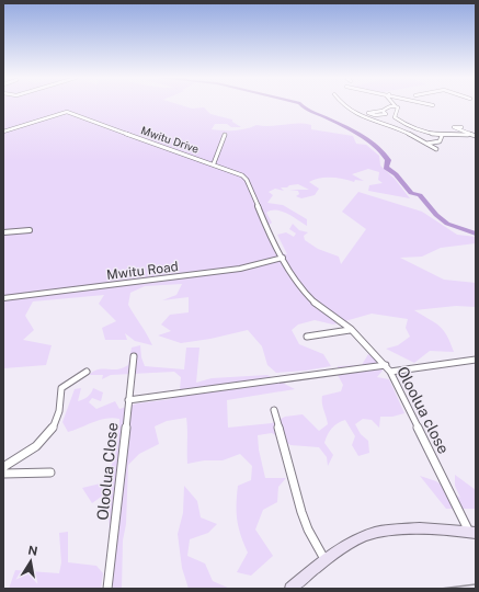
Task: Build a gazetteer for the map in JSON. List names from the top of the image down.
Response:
{
  "streets": {
    "street": [
      "Mwitu Drive",
      "Mwitu Road",
      "Oloolua close",
      "Oloolua Close"
    ]
  },
  "crossings": [
    ["Mwitu Drive", "Mwitu Road"],
    ["Mwitu Drive", "Oloolua close"],
    ["Mwitu Road", "Oloolua close"]
  ],
  "north": "top"
}
